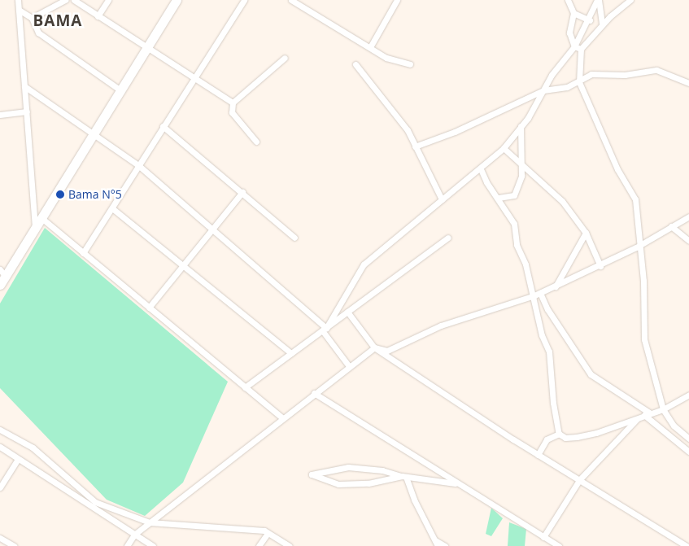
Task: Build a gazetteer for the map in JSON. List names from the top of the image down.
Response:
{
  "districts": ["BAMA"],
  "places": ["Bama N°5"]
}
